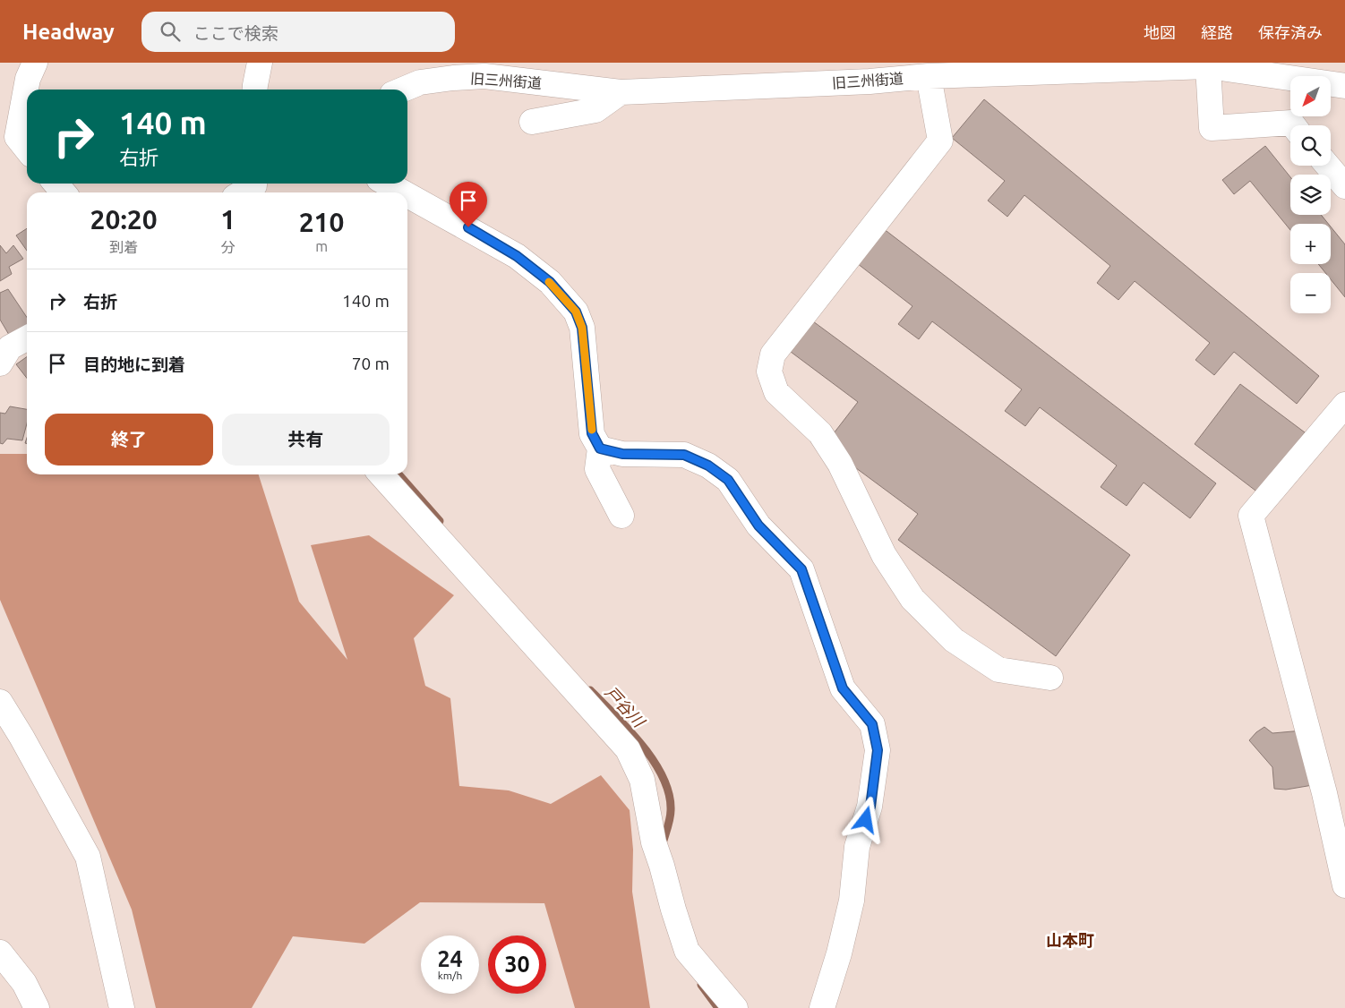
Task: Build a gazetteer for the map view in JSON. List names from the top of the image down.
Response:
{
  "streets": {
    "street": ["旧三州街道"]
  },
  "districts": ["山本町"],
  "water": ["戸谷川"],
  "north": "bottom left",
  "page": {
    "header": "Headway",
    "search": "ここで検索",
    "nav": ["地図", "経路", "保存済み"],
    "map_buttons": ["+", "−"],
    "turn": ["140 m", "右折"],
    "eta": [
      "20:20",
      "到着",
      "1",
      "分",
      "210",
      "m"
    ],
    "list": [
      {
        "name": "右折",
        "value": "140 m"
      },
      {
        "name": "目的地に到着",
        "value": "70 m"
      }
    ],
    "buttons": ["終了", "共有"],
    "speed": "24 km/h",
    "limit": "30"
  }
}
